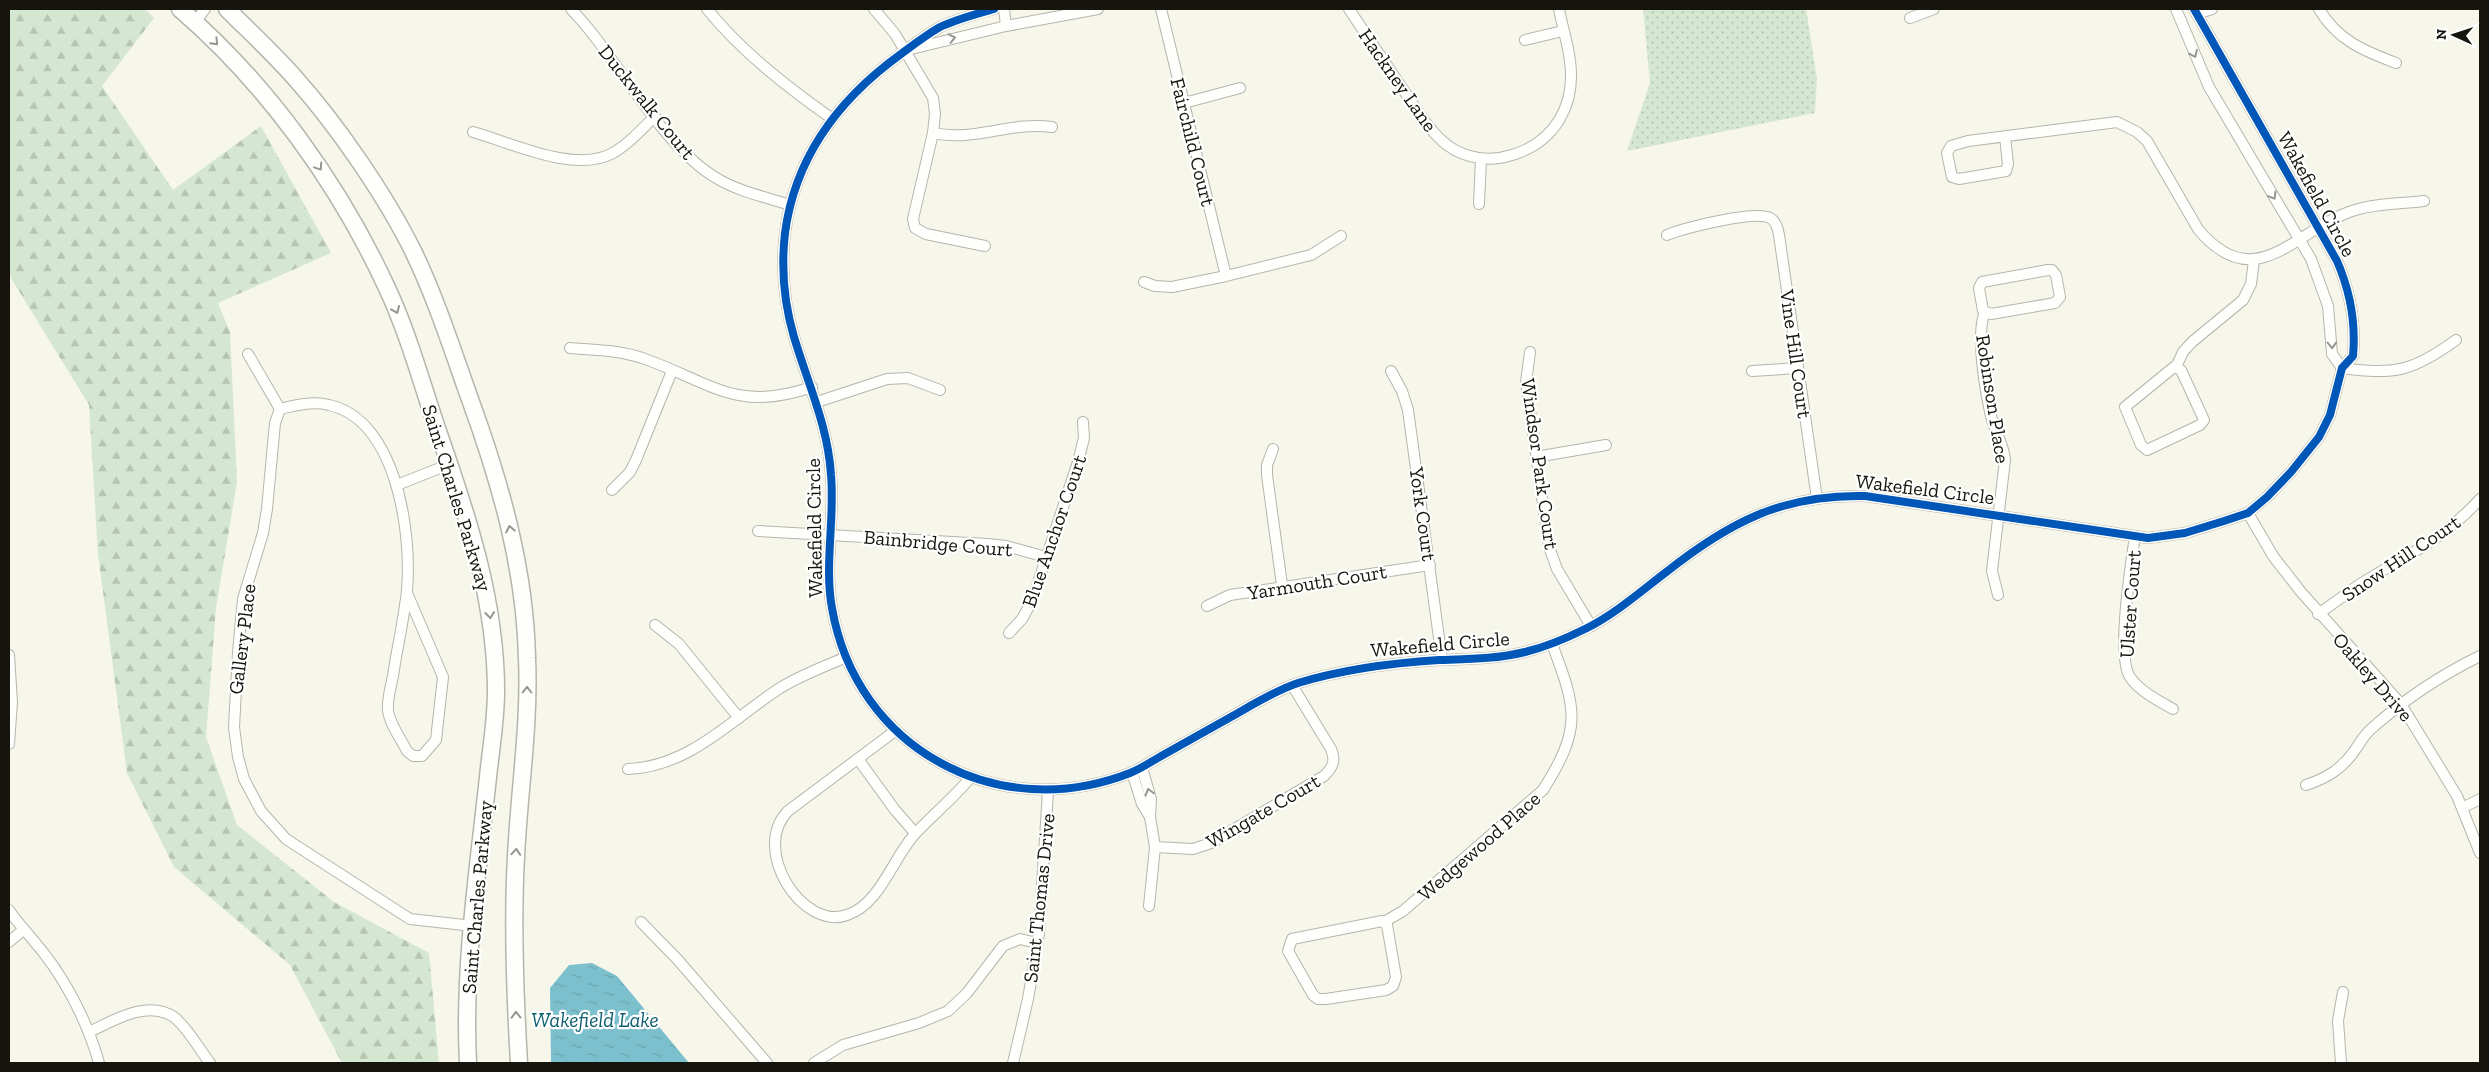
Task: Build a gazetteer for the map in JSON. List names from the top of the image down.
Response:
{
  "streets": {
    "main road": ["Saint Charles Parkway"],
    "street": [
      "Hackney Lane",
      "Duckwalk Court",
      "Fairchild Court",
      "Wakefield Circle",
      "Vine Hill Court",
      "Robinson Place",
      "Windsor Park Court",
      "York Court",
      "Blue Anchor Court",
      "Bainbridge Court",
      "Snow Hill Court",
      "Yarmouth Court",
      "Ulster Court",
      "Gallery Place",
      "Oakley Drive",
      "Wingate Court",
      "Wedgewood Place",
      "Saint Thomas Drive"
    ]
  },
  "crossings": [
    ["Duckwalk Court", "Wakefield Circle"],
    ["Wakefield Circle", "Vine Hill Court"],
    ["Wakefield Circle", "Robinson Place"],
    ["Wakefield Circle", "Windsor Park Court"],
    ["Wakefield Circle", "York Court"],
    ["Wakefield Circle", "Bainbridge Court"],
    ["Wakefield Circle", "Ulster Court"],
    ["Wakefield Circle", "Oakley Drive"],
    ["Wakefield Circle", "Wingate Court"],
    ["Wakefield Circle", "Wedgewood Place"],
    ["Wakefield Circle", "Saint Thomas Drive"],
    ["Saint Charles Parkway", "Gallery Place"],
    ["York Court", "Yarmouth Court"],
    ["Blue Anchor Court", "Bainbridge Court"],
    ["Snow Hill Court", "Oakley Drive"]
  ],
  "water": ["Wakefield Lake"],
  "north": "left"
}
